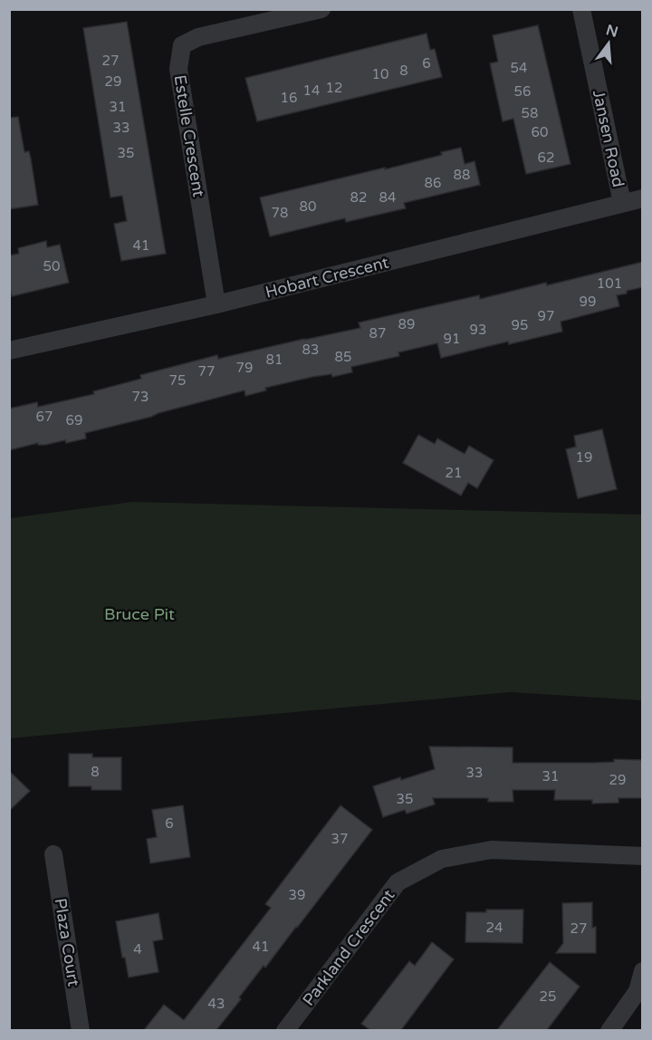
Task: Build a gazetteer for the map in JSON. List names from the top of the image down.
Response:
{
  "streets": {
    "street": [
      "Estelle Crescent",
      "Jansen Road",
      "Hobart Crescent",
      "Plaza Court",
      "Parkland Crescent"
    ]
  },
  "crossings": [
    ["Estelle Crescent", "Hobart Crescent"],
    ["Jansen Road", "Hobart Crescent"]
  ],
  "parks": ["Bruce Pit"],
  "house_numbers": [
    "27",
    "6",
    "54",
    "8",
    "10",
    "29",
    "12",
    "14",
    "56",
    "16",
    "31",
    "58",
    "33",
    "60",
    "35",
    "62",
    "88",
    "86",
    "82",
    "84",
    "80",
    "78",
    "41",
    "50",
    "101",
    "99",
    "97",
    "89",
    "95",
    "93",
    "87",
    "91",
    "83",
    "85",
    "81",
    "79",
    "77",
    "75",
    "73",
    "67",
    "69",
    "19",
    "21",
    "8",
    "33",
    "31",
    "29",
    "35",
    "6",
    "37",
    "39",
    "24",
    "27",
    "41",
    "4",
    "25",
    "43"
  ],
  "north": "top"
}
